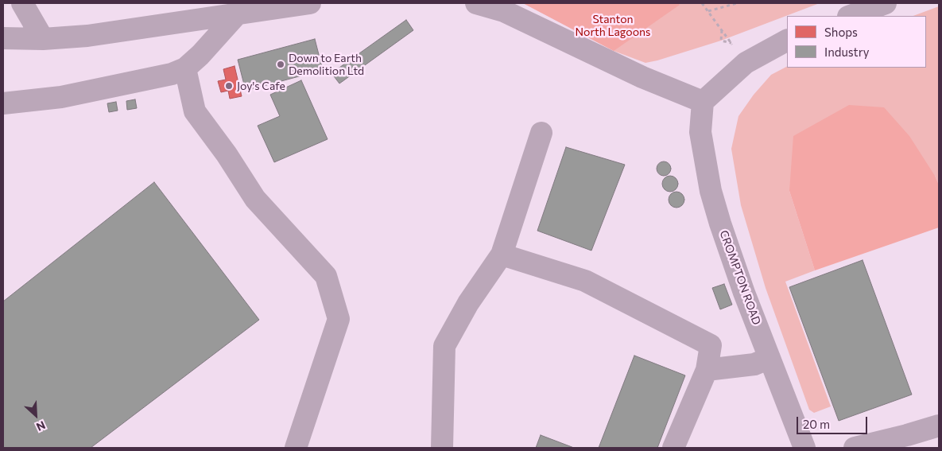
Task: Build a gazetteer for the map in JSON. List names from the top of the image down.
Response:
{
  "streets": {
    "street": ["CROMPTON ROAD"]
  },
  "parks": ["Stanton North Lagoons"],
  "places": ["Down to Earth Demolition Ltd", "Joy's Cafe"],
  "legend": ["Shops", "Industry"],
  "scale_bar": "20 m",
  "north": "bottom right"
}
